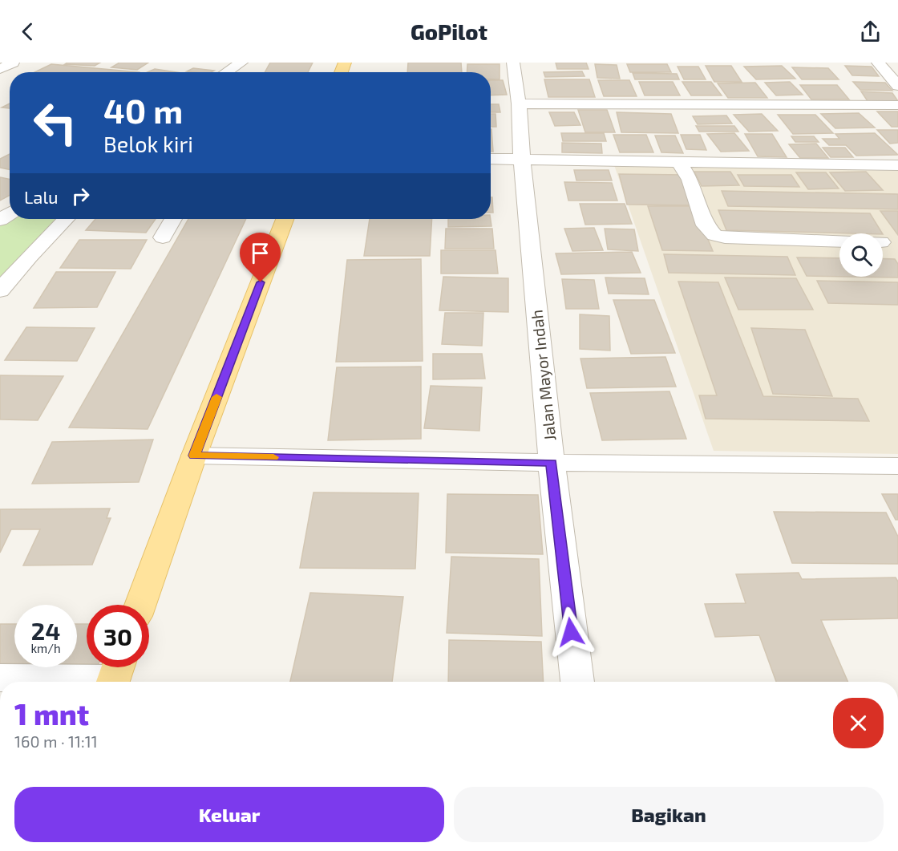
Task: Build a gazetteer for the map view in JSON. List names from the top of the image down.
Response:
{
  "streets": {
    "street": ["Jalan Mayor Indah"]
  },
  "page": {
    "header": "GoPilot",
    "turn": ["40 m", "Belok kiri"],
    "then": "Lalu",
    "speed": "24 km/h",
    "limit": "30",
    "heading": ["1 mnt", "160 m · 11:11"],
    "buttons": ["Keluar", "Bagikan"]
  }
}
